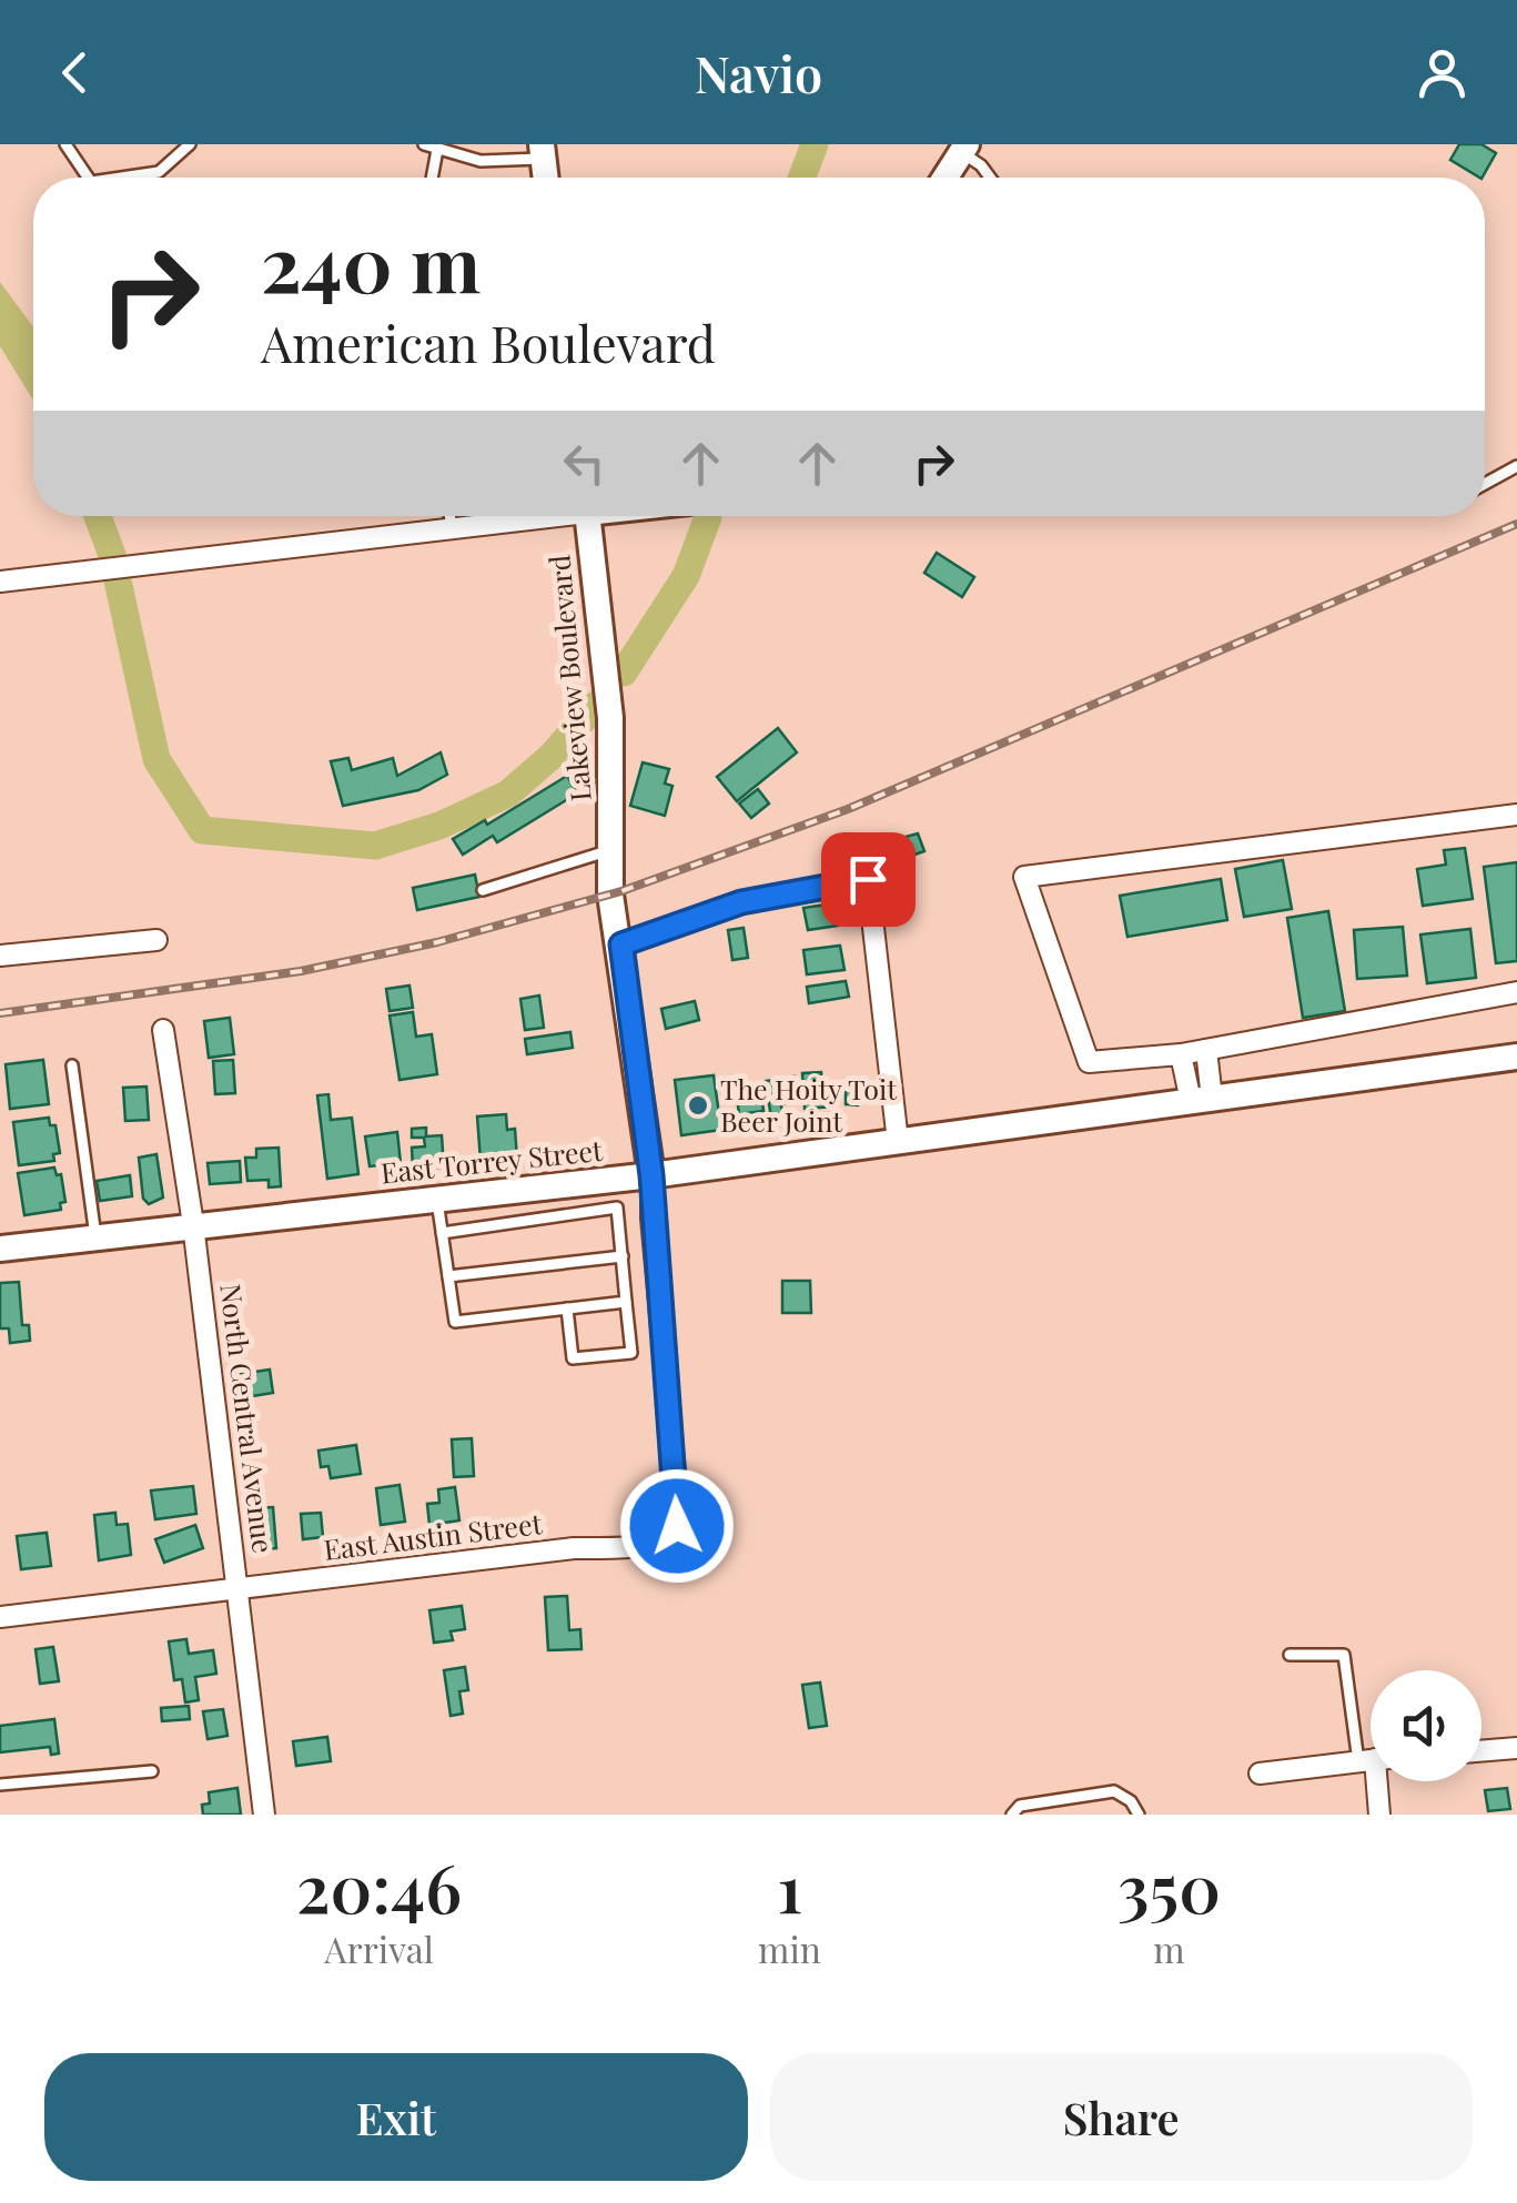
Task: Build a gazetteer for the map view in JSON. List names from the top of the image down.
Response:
{
  "streets": {
    "street": [
      "Lakeview Boulevard",
      "East Torrey Street",
      "North Central Avenue",
      "East Austin Street"
    ]
  },
  "crossings": [
    ["Lakeview Boulevard", "East Torrey Street"],
    ["Lakeview Boulevard", "East Austin Street"],
    ["East Torrey Street", "North Central Avenue"],
    ["North Central Avenue", "East Austin Street"]
  ],
  "places": ["The Hoity Toit Beer Joint"],
  "page": {
    "header": "Navio",
    "turn": ["240 m", "American Boulevard"],
    "eta": [
      "20:46",
      "Arrival",
      "1",
      "min",
      "350",
      "m"
    ],
    "buttons": ["Exit", "Share"]
  }
}
